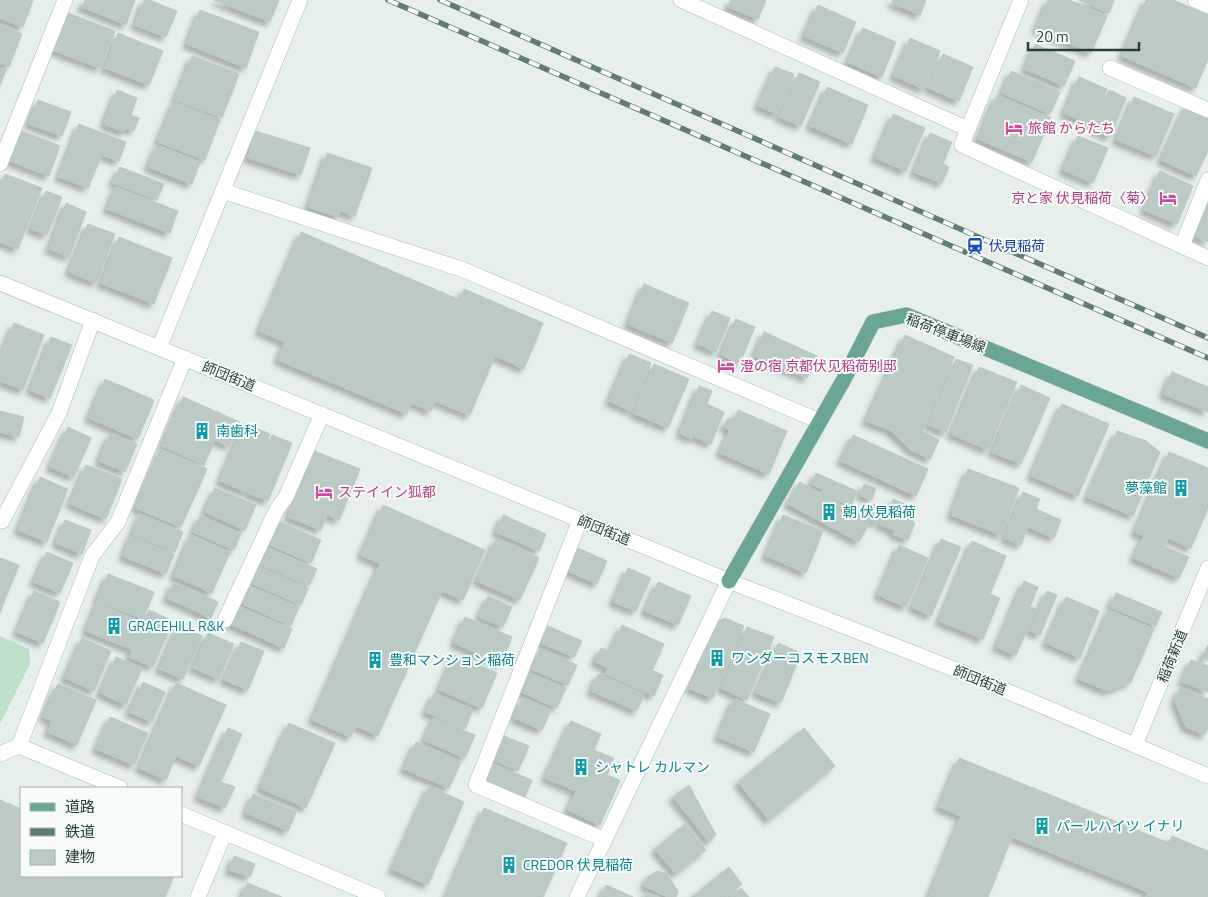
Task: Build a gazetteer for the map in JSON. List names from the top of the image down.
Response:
{
  "streets": {
    "main road": ["稲荷停車場線"],
    "street": ["師団街道", "稲荷新道"]
  },
  "crossings": [
    ["稲荷停車場線", "師団街道"],
    ["師団街道", "稲荷新道"]
  ],
  "places": {
    "hotel": [
      "旅館 からたち",
      "京と家 伏見稲荷〈菊〉",
      "澄の宿 京都伏见稻荷别邸",
      "ステイイン狐都"
    ],
    "station": ["伏見稲荷"],
    "building": [
      "南歯科",
      "夢藻館",
      "朝 伏見稻荷",
      "GRACEHILL R&K",
      "ワンダーコスモスBEN",
      "豊和マンション稲荷",
      "シャトレ カルマン",
      "パールハイツ イナリ",
      "CREDOR 伏見稲荷"
    ]
  },
  "legend": ["道路", "鉄道", "建物"],
  "scale_bar": "20 m"
}
